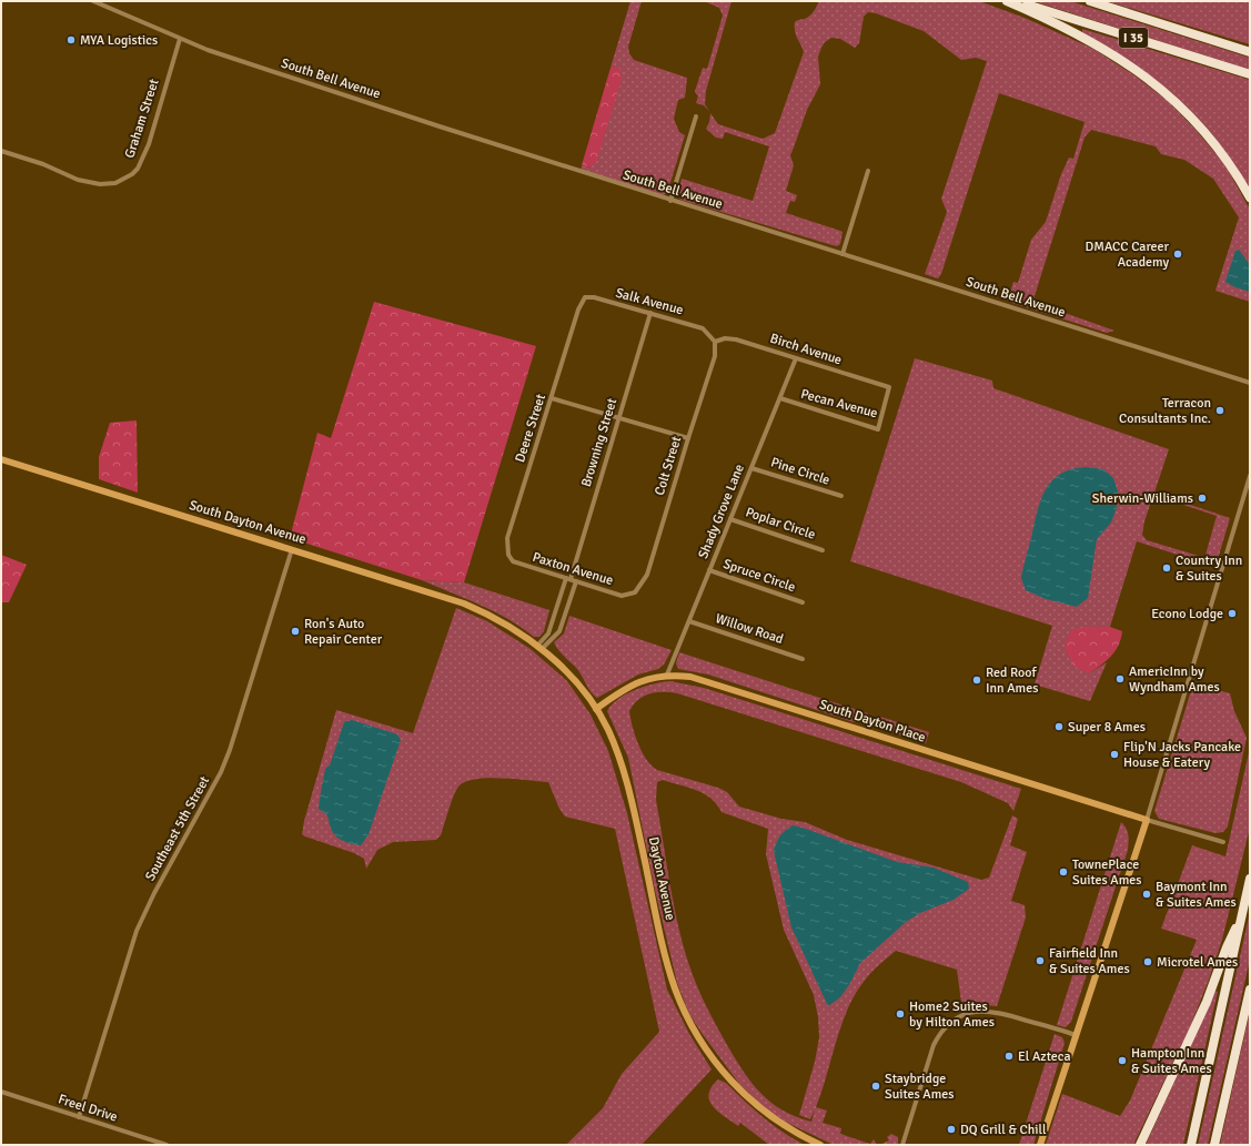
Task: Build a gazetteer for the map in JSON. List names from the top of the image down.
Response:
{
  "streets": {
    "highway": ["I 35"],
    "main road": ["South Dayton Avenue", "South Dayton Place", "Dayton Avenue"],
    "street": [
      "South Bell Avenue",
      "Graham Street",
      "Salk Avenue",
      "Birch Avenue",
      "Pecan Avenue",
      "Deere Street",
      "Browning Street",
      "Colt Street",
      "Pine Circle",
      "Shady Grove Lane",
      "Poplar Circle",
      "Paxton Avenue",
      "Spruce Circle",
      "Willow Road",
      "Southeast 5th Street",
      "Freel Drive"
    ]
  },
  "crossings": [
    ["South Bell Avenue", "Graham Street"],
    ["Salk Avenue", "Birch Avenue"],
    ["Salk Avenue", "Deere Street"],
    ["Salk Avenue", "Browning Street"],
    ["Salk Avenue", "Colt Street"],
    ["Birch Avenue", "Pecan Avenue"],
    ["Birch Avenue", "Colt Street"],
    ["Birch Avenue", "Shady Grove Lane"],
    ["Pecan Avenue", "Shady Grove Lane"],
    ["Deere Street", "Paxton Avenue"],
    ["Browning Street", "Paxton Avenue"],
    ["Browning Street", "Dayton Avenue"],
    ["Colt Street", "Paxton Avenue"],
    ["Pine Circle", "Shady Grove Lane"],
    ["Shady Grove Lane", "Poplar Circle"],
    ["Shady Grove Lane", "Spruce Circle"],
    ["Shady Grove Lane", "Willow Road"],
    ["Shady Grove Lane", "South Dayton Place"],
    ["South Dayton Avenue", "Southeast 5th Street"],
    ["South Dayton Avenue", "Dayton Avenue"],
    ["South Dayton Place", "Dayton Avenue"],
    ["Southeast 5th Street", "Freel Drive"]
  ],
  "places": [
    "MYA Logistics",
    "DMACC Career Academy",
    "Terracon Consultants Inc.",
    "Sherwin-Williams",
    "Country Inn & Suites",
    "Econo Lodge",
    "Ron's Auto Repair Center",
    "AmericInn by Wyndham Ames",
    "Red Roof Inn Ames",
    "Super 8 Ames",
    "Flip'N Jacks Pancake House & Eatery",
    "TownePlace Suites Ames",
    "Baymont Inn & Suites Ames",
    "Fairfield Inn & Suites Ames",
    "Microtel Ames",
    "Home2 Suites by Hilton Ames",
    "El Azteca",
    "Hampton Inn & Suites Ames",
    "Staybridge Suites Ames",
    "DQ Grill & Chill"
  ]
}
